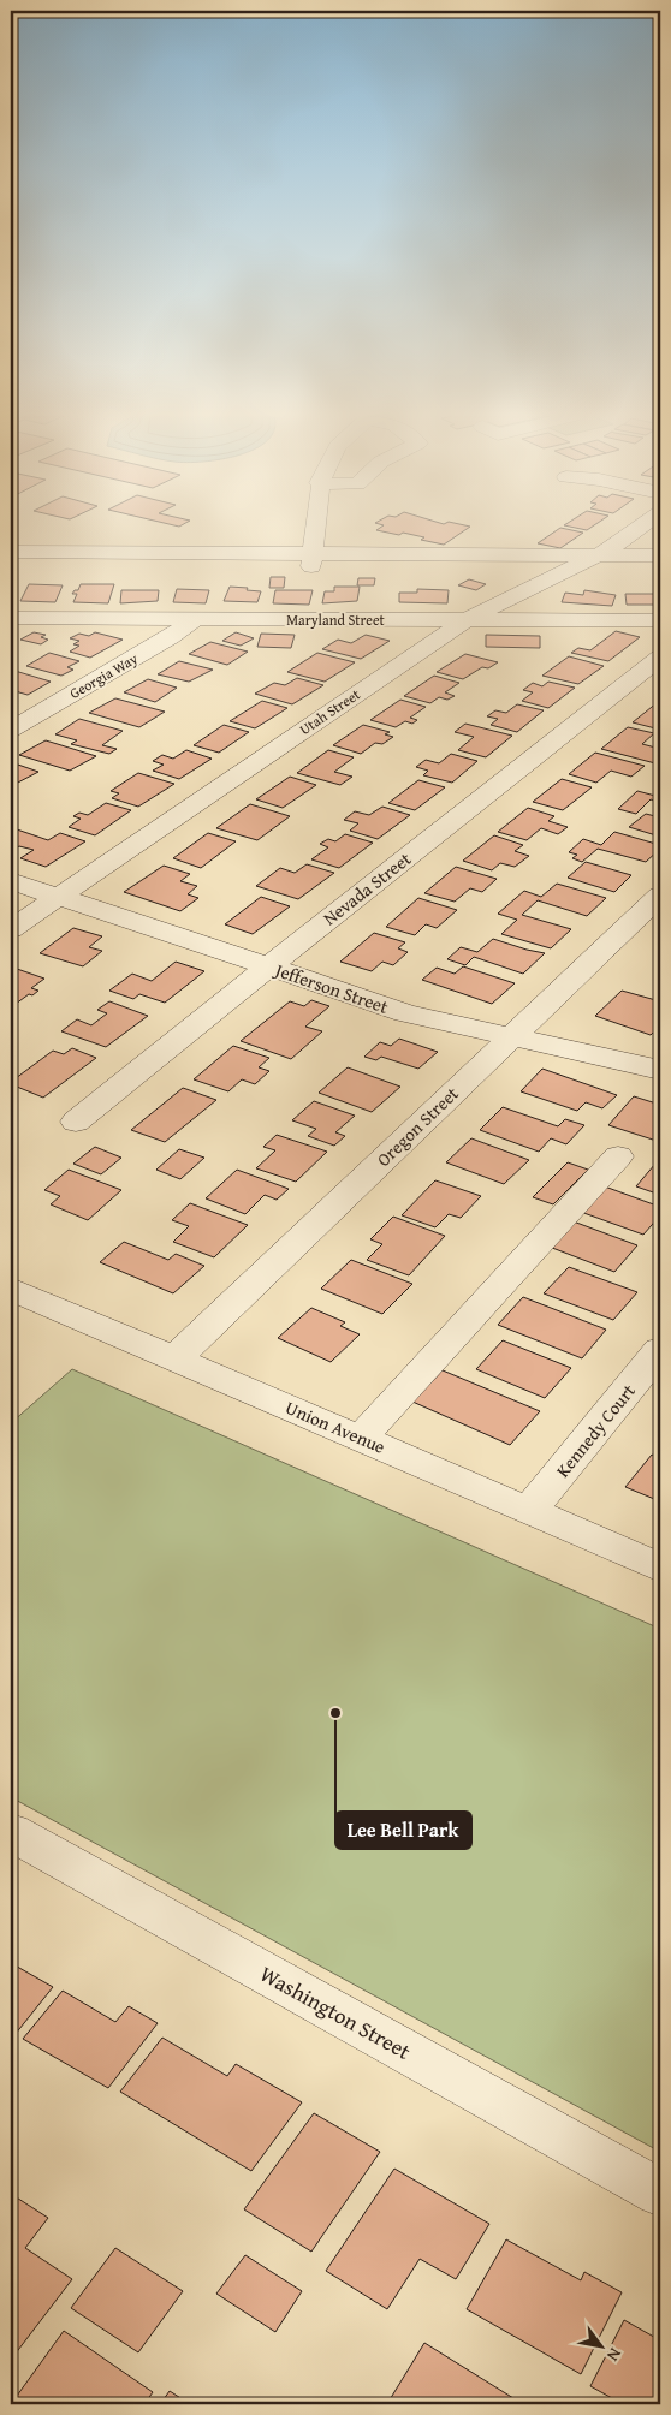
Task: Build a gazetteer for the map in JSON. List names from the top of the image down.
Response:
{
  "streets": {
    "street": [
      "Maryland Street",
      "Georgia Way",
      "Utah Street",
      "Nevada Street",
      "Jefferson Street",
      "Oregon Street",
      "Union Avenue",
      "Kennedy Court",
      "Washington Street"
    ]
  },
  "crossings": [
    ["Maryland Street", "Georgia Way"],
    ["Maryland Street", "Utah Street"],
    ["Utah Street", "Jefferson Street"],
    ["Nevada Street", "Jefferson Street"],
    ["Jefferson Street", "Oregon Street"],
    ["Oregon Street", "Union Avenue"],
    ["Union Avenue", "Kennedy Court"]
  ],
  "places": ["Lee Bell Park"],
  "north": "bottom right"
}
